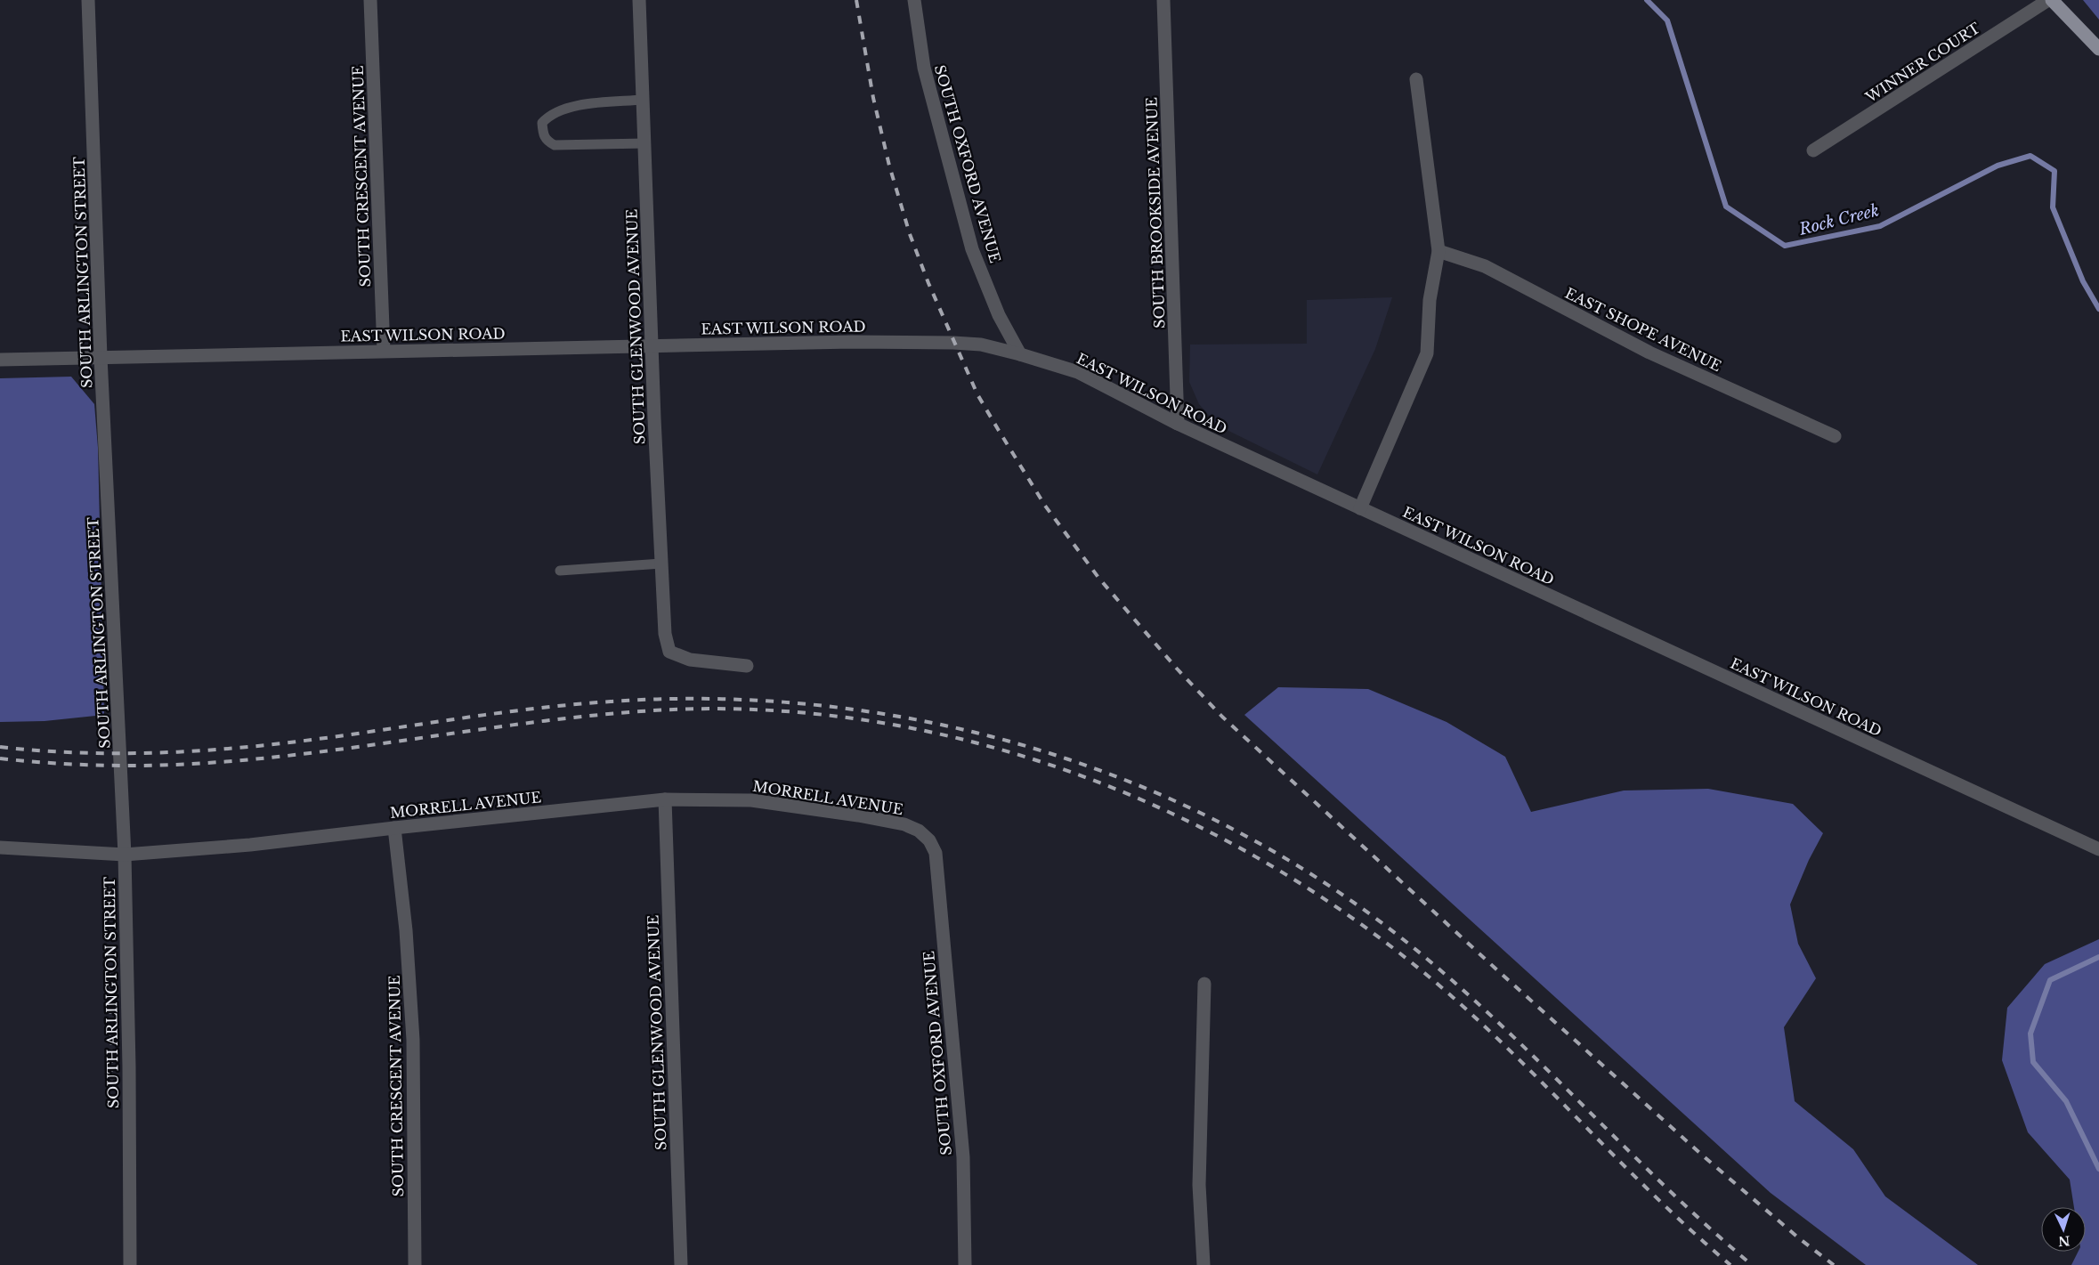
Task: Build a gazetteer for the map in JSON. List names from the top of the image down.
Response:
{
  "streets": {
    "street": [
      "WINNER COURT",
      "SOUTH OXFORD AVENUE",
      "SOUTH CRESCENT AVENUE",
      "SOUTH BROOKSIDE AVENUE",
      "SOUTH ARLINGTON STREET",
      "SOUTH GLENWOOD AVENUE",
      "EAST WILSON ROAD",
      "EAST SHOPE AVENUE",
      "MORRELL AVENUE"
    ]
  },
  "crossings": [
    ["SOUTH OXFORD AVENUE", "EAST WILSON ROAD"],
    ["SOUTH OXFORD AVENUE", "MORRELL AVENUE"],
    ["SOUTH CRESCENT AVENUE", "EAST WILSON ROAD"],
    ["SOUTH CRESCENT AVENUE", "MORRELL AVENUE"],
    ["SOUTH BROOKSIDE AVENUE", "EAST WILSON ROAD"],
    ["SOUTH ARLINGTON STREET", "EAST WILSON ROAD"],
    ["SOUTH ARLINGTON STREET", "MORRELL AVENUE"],
    ["SOUTH GLENWOOD AVENUE", "EAST WILSON ROAD"],
    ["SOUTH GLENWOOD AVENUE", "MORRELL AVENUE"]
  ],
  "water": ["Rock Creek"],
  "north": "bottom"
}
